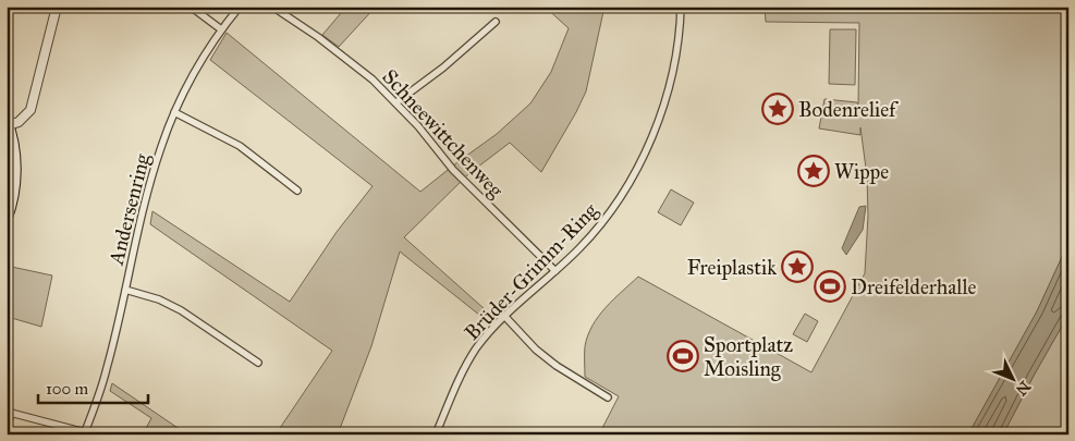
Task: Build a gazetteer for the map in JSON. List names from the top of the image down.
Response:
{
  "streets": {
    "street": ["Schneewittchenweg", "Andersenring", "Brüder-Grimm-Ring"]
  },
  "crossings": [
    ["Schneewittchenweg", "Brüder-Grimm-Ring"]
  ],
  "places": {
    "place": ["Bodenrelief", "Wippe", "Freiplastik"],
    "sports": ["Dreifelderhalle", "Sportplatz Moisling"]
  },
  "scale_bar": "100 m",
  "north": "bottom right"
}
